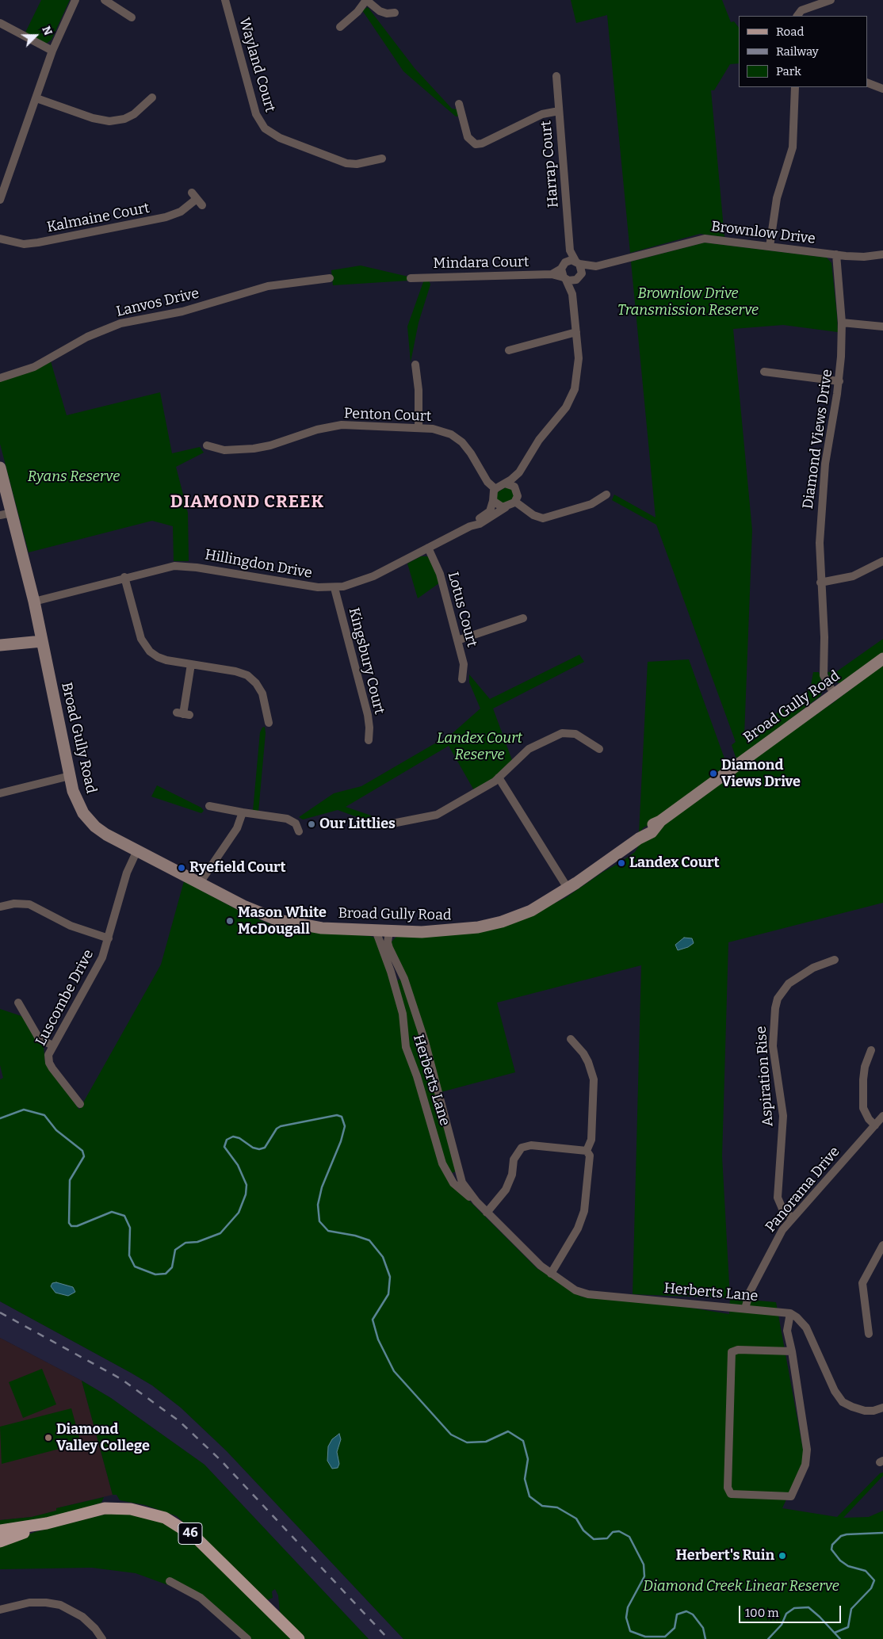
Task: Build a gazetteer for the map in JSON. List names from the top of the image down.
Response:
{
  "streets": {
    "main road": ["46"],
    "street": [
      "Wayland Court",
      "Harrap Court",
      "Kalmaine Court",
      "Brownlow Drive",
      "Mindara Court",
      "Lanvos Drive",
      "Penton Court",
      "Diamond Views Drive",
      "Hillingdon Drive",
      "Lotus Court",
      "Kingsbury Court",
      "Broad Gully Road",
      "Luscombe Drive",
      "Aspiration Rise",
      "Herberts Lane",
      "Panorama Drive"
    ]
  },
  "crossings": [
    ["Harrap Court", "Brownlow Drive"],
    ["Harrap Court", "Mindara Court"],
    ["Brownlow Drive", "Mindara Court"],
    ["Brownlow Drive", "Diamond Views Drive"],
    ["Penton Court", "Hillingdon Drive"],
    ["Diamond Views Drive", "Broad Gully Road"],
    ["Hillingdon Drive", "Lotus Court"],
    ["Hillingdon Drive", "Kingsbury Court"],
    ["Hillingdon Drive", "Broad Gully Road"],
    ["Broad Gully Road", "Luscombe Drive"],
    ["Broad Gully Road", "Herberts Lane"],
    ["Aspiration Rise", "Panorama Drive"],
    ["Herberts Lane", "Panorama Drive"]
  ],
  "districts": ["DIAMOND CREEK"],
  "parks": [
    "Brownlow Drive Transmission Reserve",
    "Ryans Reserve",
    "Landex Court Reserve",
    "Diamond Creek Linear Reserve"
  ],
  "places": [
    "Diamond Views Drive",
    "Our Littlies",
    "Landex Court",
    "Ryefield Court",
    "Mason White McDougall",
    "Diamond Valley College",
    "Herbert's Ruin"
  ],
  "legend": ["Road", "Railway", "Park"],
  "scale_bar": "100 m",
  "north": "top right"
}
